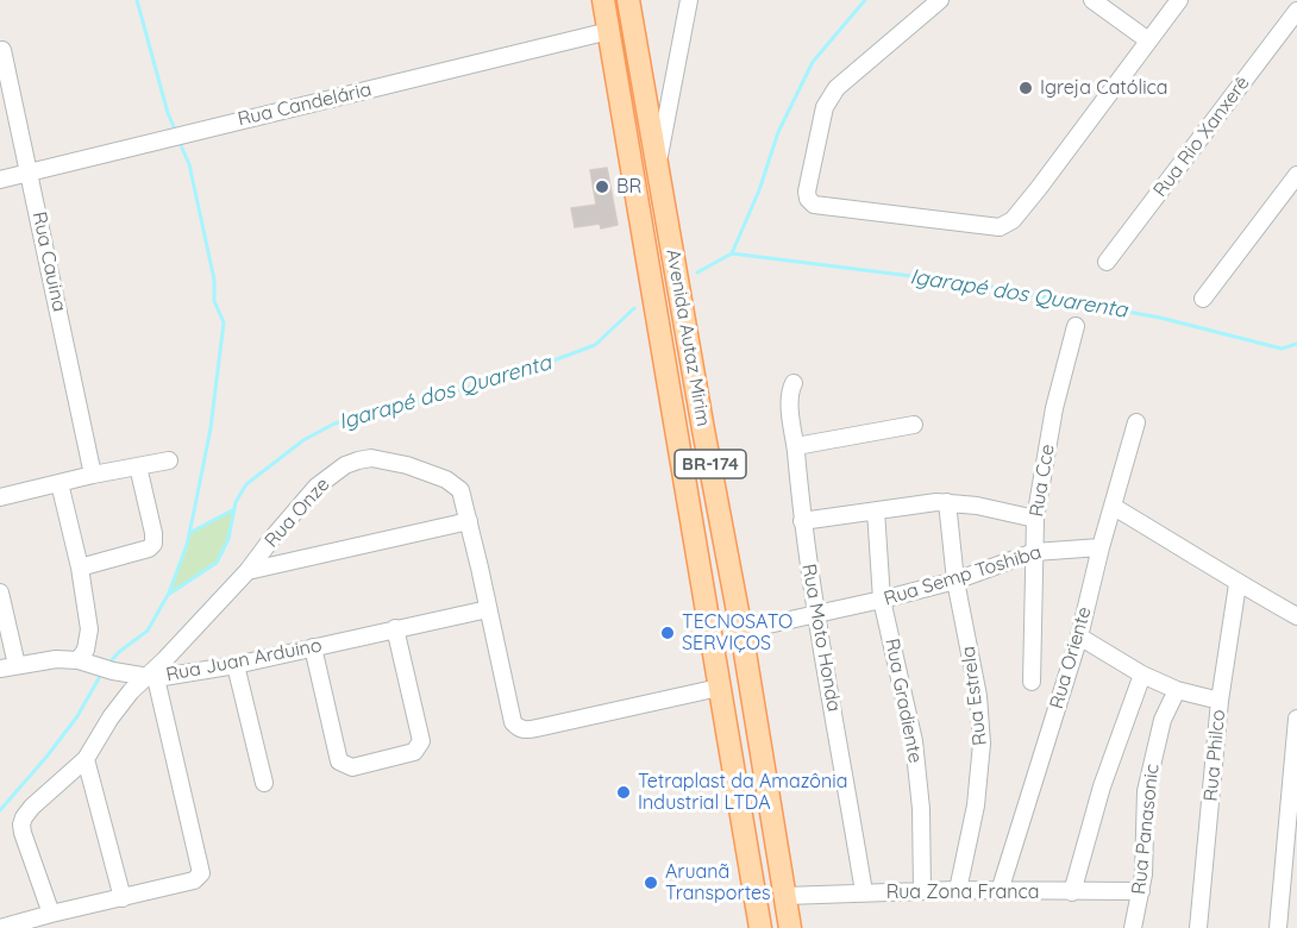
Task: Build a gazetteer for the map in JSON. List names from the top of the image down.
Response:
{
  "streets": {
    "main road": ["Avenida Autaz Mirim", "BR-174"],
    "street": [
      "Rua Candelária",
      "Rua Rio Xanxerê",
      "Rua Cauina",
      "Rua Cce",
      "Rua Onze",
      "Rua Semp Toshiba",
      "Rua Moto Honda",
      "Rua Oriente",
      "Rua Juan Arduino",
      "Rua Estrela",
      "Rua Gradiente",
      "Rua Philco",
      "Rua Panasonic",
      "Rua Zona Franca"
    ]
  },
  "crossings": [
    ["Rua Candelária", "Rua Cauina"],
    ["Rua Candelária", "Avenida Autaz Mirim"],
    ["Avenida Autaz Mirim", "Rua Onze"],
    ["Avenida Autaz Mirim", "Rua Semp Toshiba"],
    ["Avenida Autaz Mirim", "Rua Zona Franca"],
    ["Rua Cce", "Rua Semp Toshiba"],
    ["Rua Onze", "Rua Juan Arduino"],
    ["Rua Semp Toshiba", "Rua Moto Honda"],
    ["Rua Semp Toshiba", "Rua Oriente"],
    ["Rua Semp Toshiba", "Rua Estrela"],
    ["Rua Semp Toshiba", "Rua Gradiente"],
    ["Rua Moto Honda", "Rua Zona Franca"],
    ["Rua Oriente", "Rua Zona Franca"],
    ["Rua Estrela", "Rua Zona Franca"],
    ["Rua Gradiente", "Rua Zona Franca"],
    ["Rua Panasonic", "Rua Zona Franca"]
  ],
  "water": ["Igarapé dos Quarenta"],
  "places": [
    "Igreja Católica",
    "BR",
    "TECNOSATO SERVIÇOS",
    "Tetraplast da Amazônia Industrial LTDA",
    "Aruanã Transportes"
  ]
}
